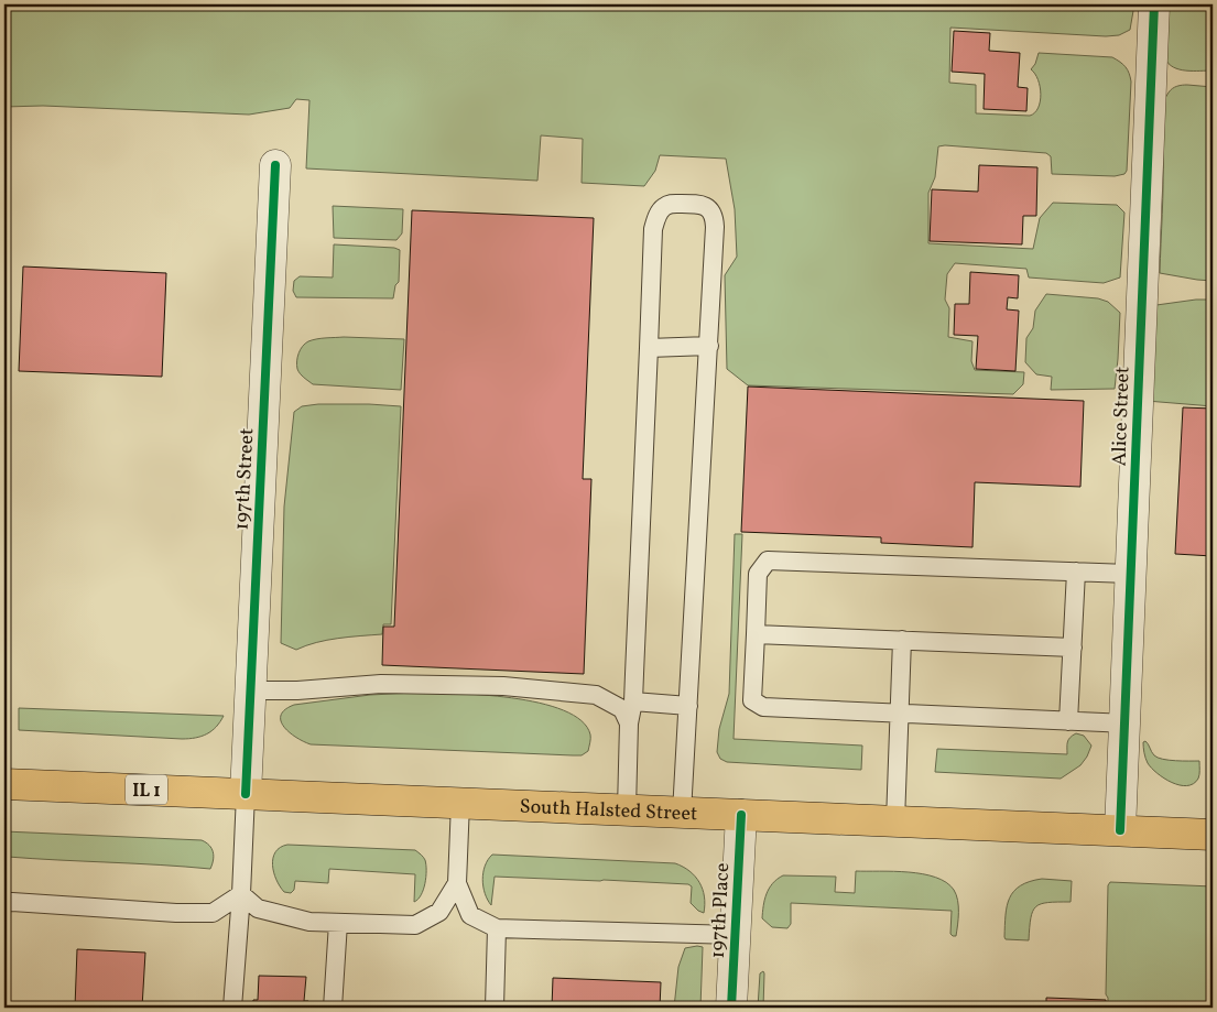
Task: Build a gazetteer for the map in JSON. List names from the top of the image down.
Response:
{
  "streets": {
    "main road": ["IL 1", "South Halsted Street"],
    "street": ["Alice Street", "197th Street", "197th Place"]
  },
  "crossings": [
    ["Alice Street", "South Halsted Street"],
    ["197th Street", "South Halsted Street"],
    ["South Halsted Street", "197th Place"]
  ]
}
